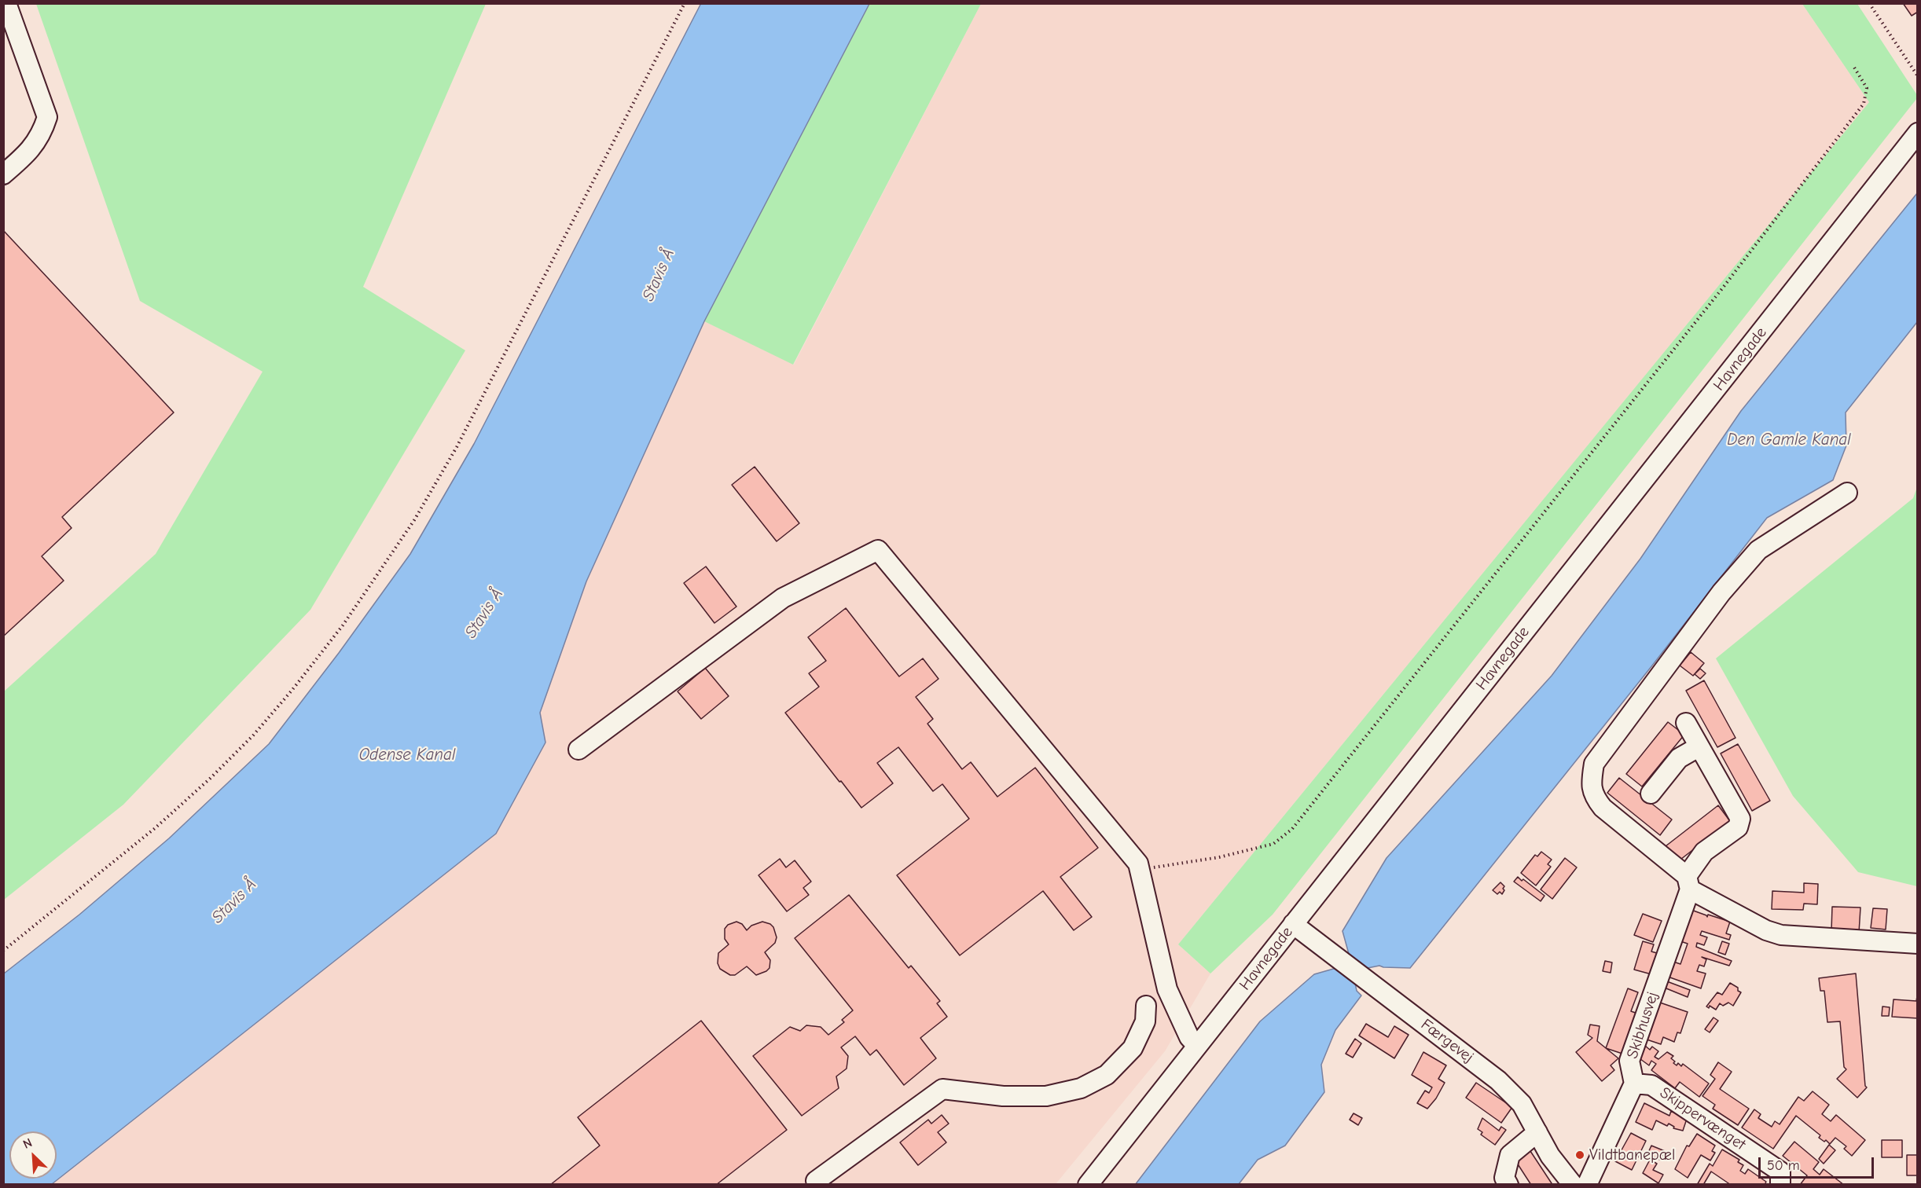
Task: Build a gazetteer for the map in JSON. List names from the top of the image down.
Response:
{
  "streets": {
    "street": [
      "Havnegade",
      "Skibhusvej",
      "Færgevej",
      "Skippervænget"
    ]
  },
  "crossings": [
    ["Havnegade", "Færgevej"],
    ["Skibhusvej", "Skippervænget"]
  ],
  "water": ["Stavis Å", "Den Gamle Kanal", "Odense Kanal"],
  "places": ["Vildtbanepæl"],
  "scale_bar": "50 m",
  "north": "top left"
}
